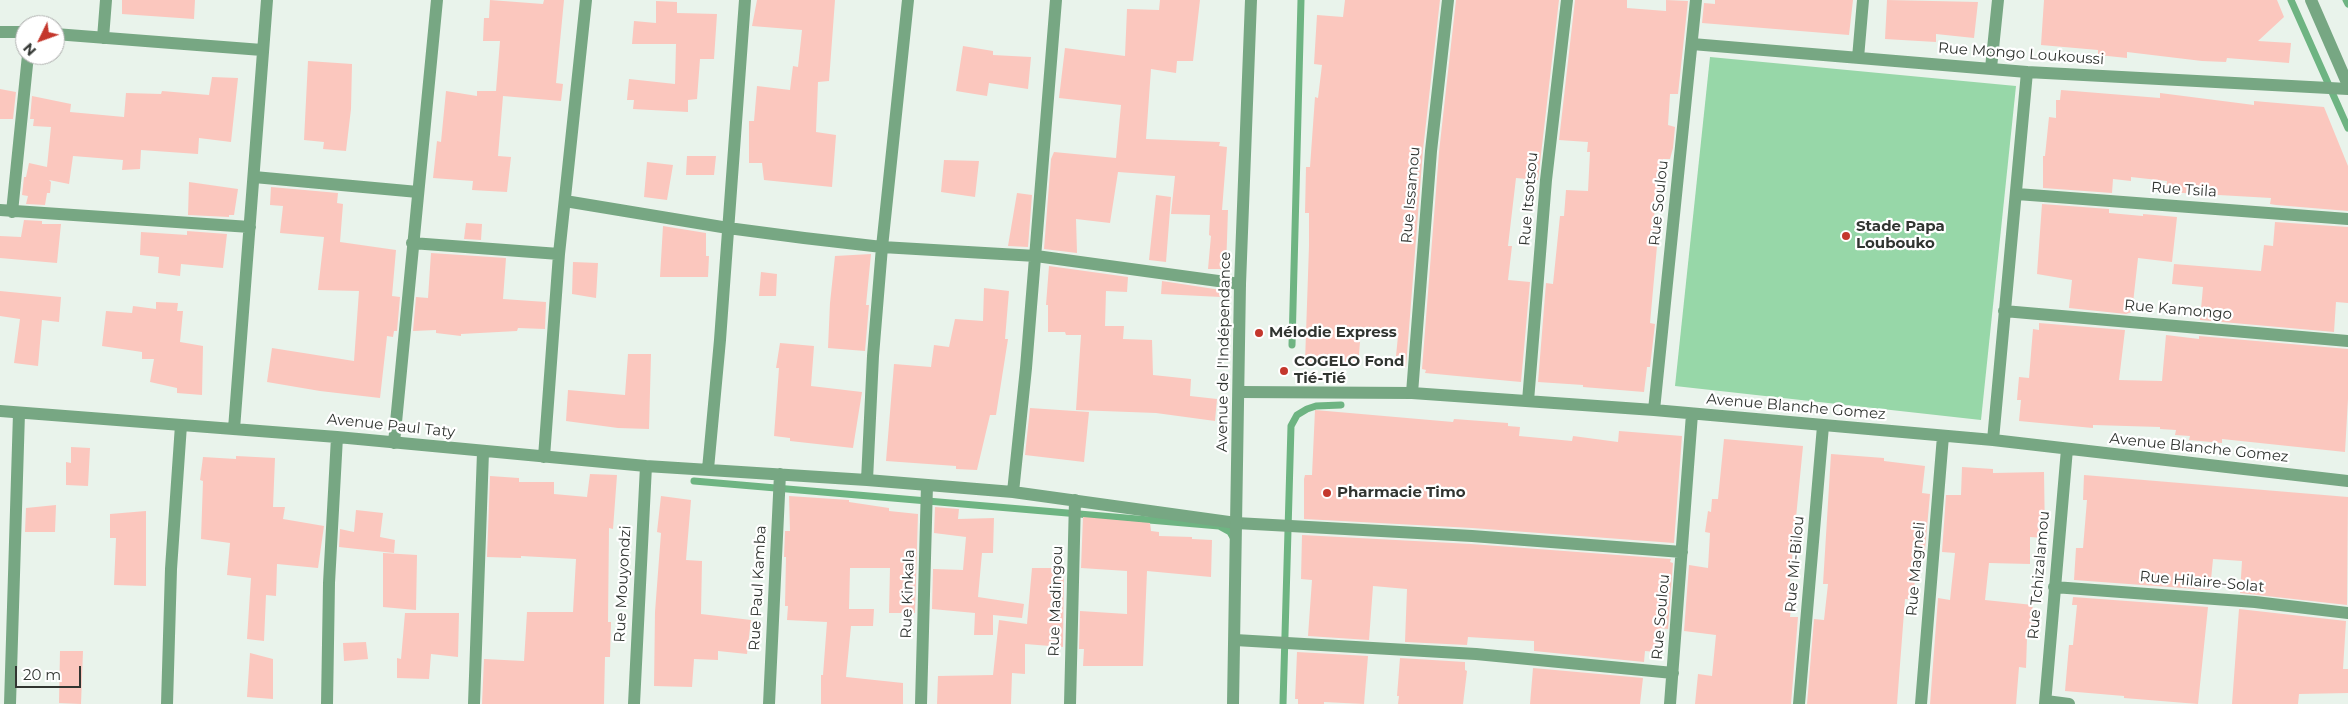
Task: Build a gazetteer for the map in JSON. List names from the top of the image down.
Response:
{
  "streets": {
    "street": [
      "Rue Mongo Loukoussi",
      "Rue Tsila",
      "Rue Issamou",
      "Rue Itsotsou",
      "Rue Soulou",
      "Rue Kamongo",
      "Avenue de l'Indépendance",
      "Avenue Blanche Gomez",
      "Avenue Paul Taty",
      "Rue Mi-Bilou",
      "Rue Magneli",
      "Rue Tchizalamou",
      "Rue Hilaire-Solat",
      "Rue Mouyondzi",
      "Rue Paul Kamba",
      "Rue Kinkala",
      "Rue Madingou"
    ]
  },
  "crossings": [
    ["Rue Mongo Loukoussi", "Rue Soulou"],
    ["Rue Issamou", "Avenue Blanche Gomez"],
    ["Rue Itsotsou", "Avenue Blanche Gomez"],
    ["Rue Soulou", "Avenue Blanche Gomez"],
    ["Rue Soulou", "Avenue Paul Taty"],
    ["Avenue de l'Indépendance", "Avenue Blanche Gomez"],
    ["Avenue de l'Indépendance", "Avenue Paul Taty"],
    ["Avenue Blanche Gomez", "Rue Mi-Bilou"],
    ["Avenue Blanche Gomez", "Rue Magneli"],
    ["Avenue Blanche Gomez", "Rue Tchizalamou"],
    ["Avenue Paul Taty", "Rue Mouyondzi"],
    ["Avenue Paul Taty", "Rue Paul Kamba"],
    ["Avenue Paul Taty", "Rue Kinkala"],
    ["Avenue Paul Taty", "Rue Madingou"],
    ["Rue Tchizalamou", "Rue Hilaire-Solat"]
  ],
  "places": [
    "Stade Papa Loubouko",
    "Mélodie Express",
    "COGELO Fond Tié-Tié",
    "Pharmacie Timo"
  ],
  "scale_bar": "20 m",
  "north": "bottom left"
}
